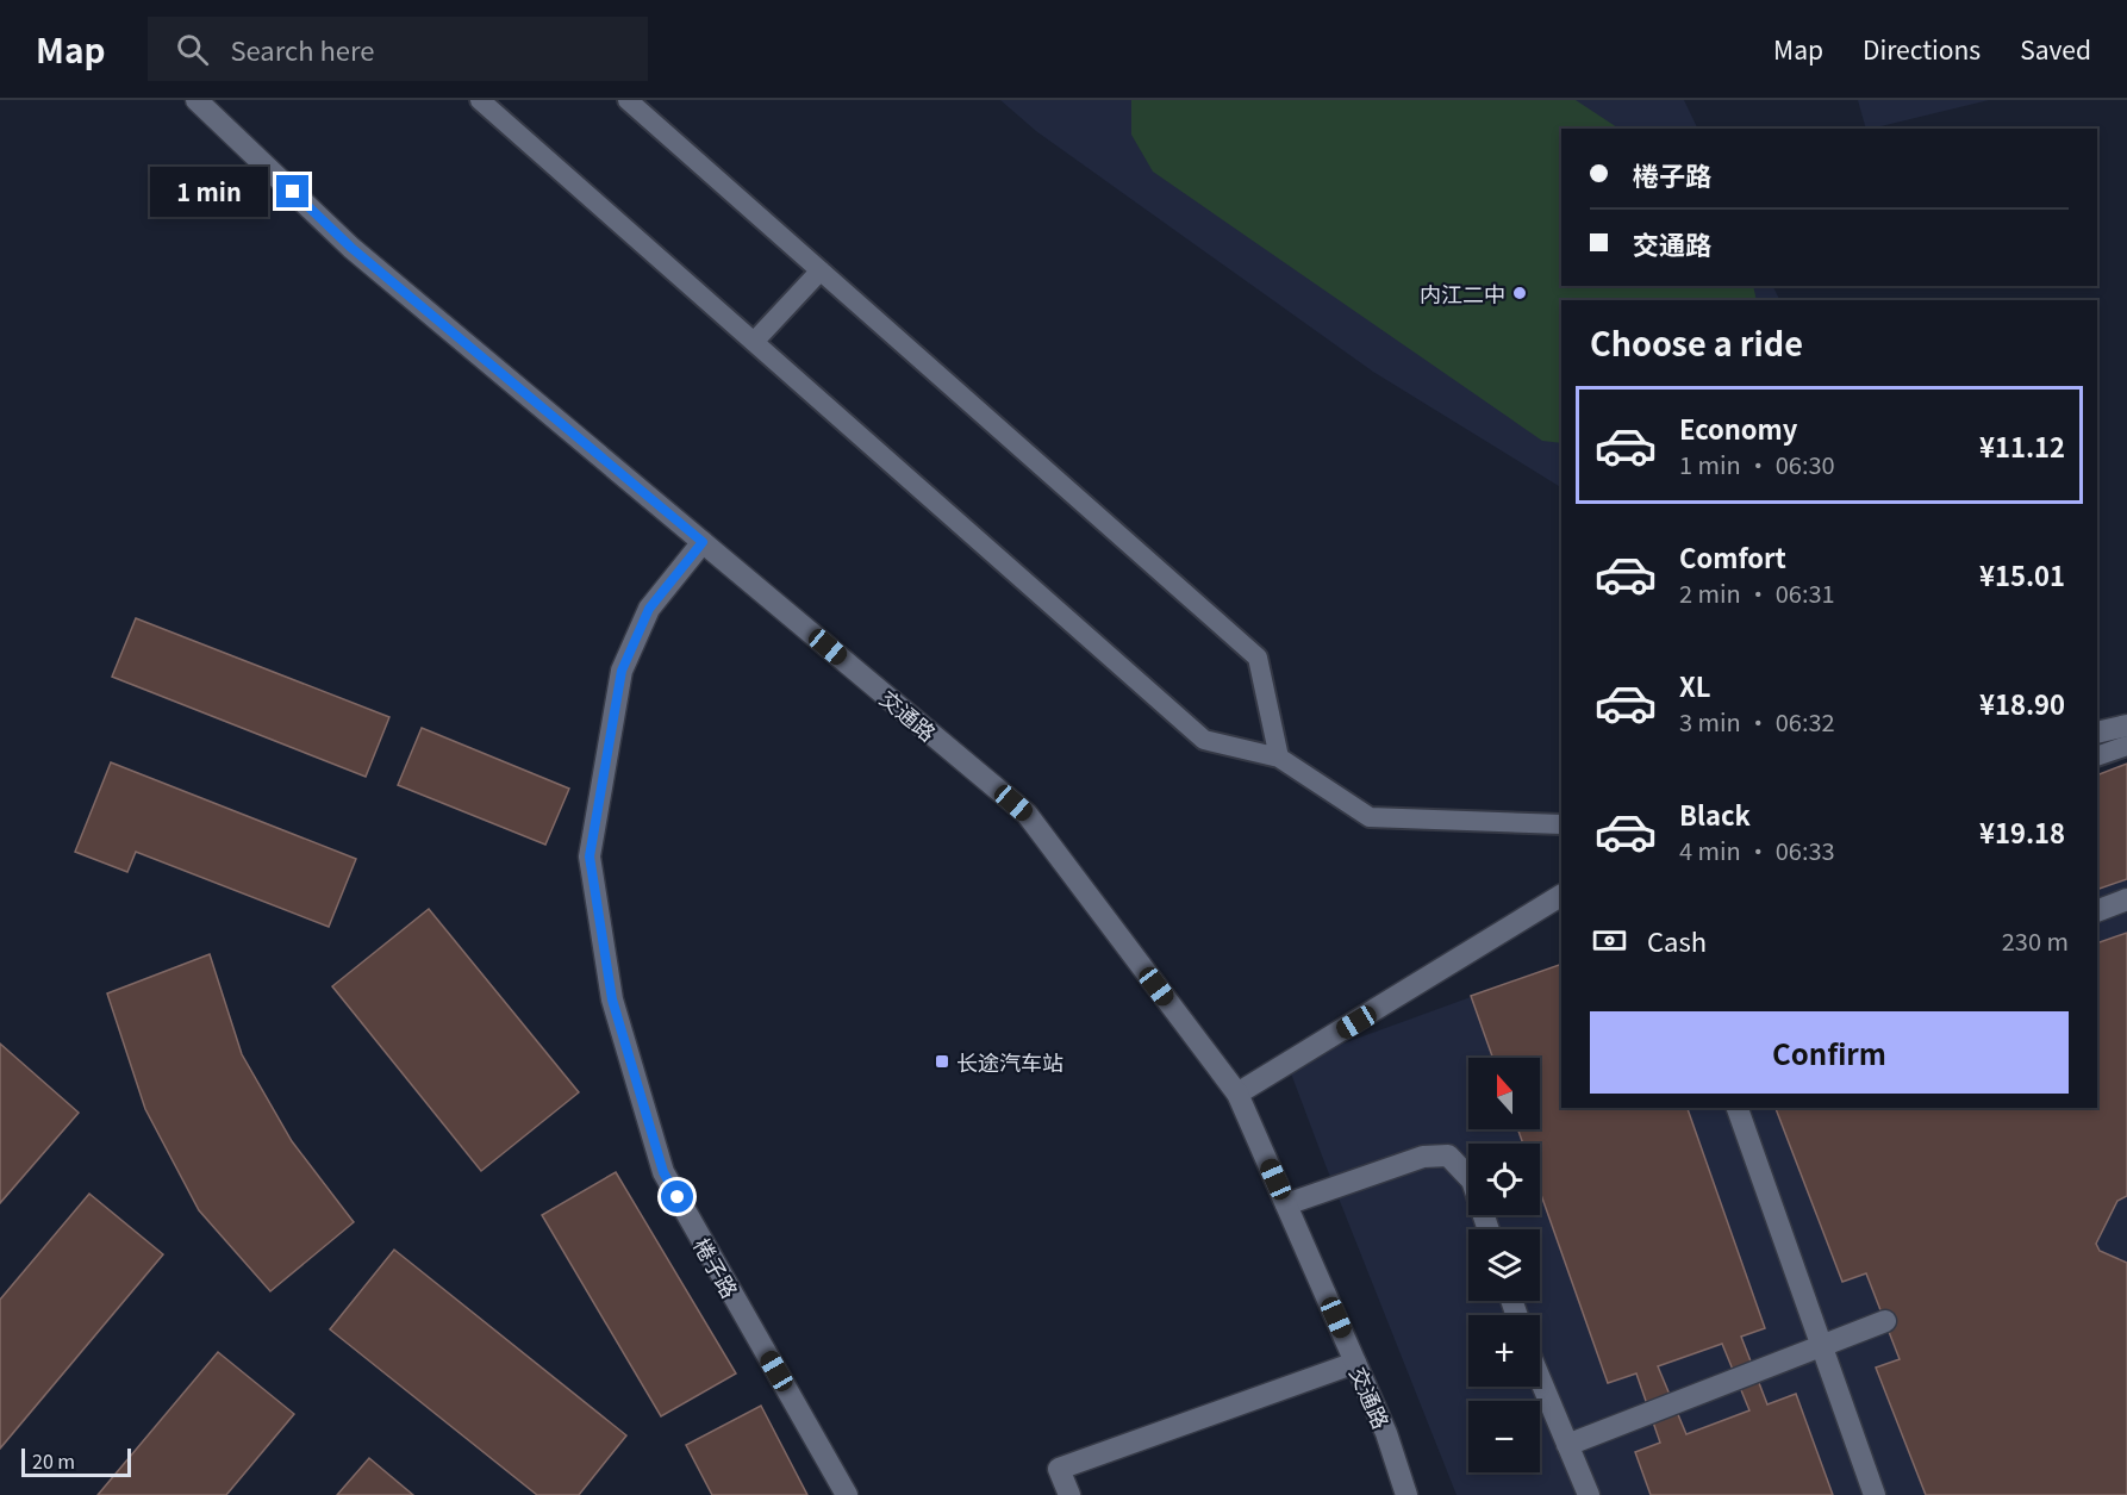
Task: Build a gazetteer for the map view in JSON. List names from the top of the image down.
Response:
{
  "streets": {
    "street": ["交通路", "棬子路"]
  },
  "crossings": [
    ["交通路", "棬子路"]
  ],
  "places": {
    "other": ["内江二中"],
    "transit": ["长途汽车站"]
  },
  "scale_bar": "20 m",
  "north": "top",
  "page": {
    "header": "Map",
    "search": "Search here",
    "nav": ["Map", "Directions", "Saved"],
    "banner": ["棬子路", "交通路"],
    "bubble": "1 min",
    "heading": "Choose a ride",
    "list": [
      {
        "name": "Economy",
        "note": "1 min · 06:30",
        "value": "¥11.12"
      },
      {
        "name": "Comfort",
        "note": "2 min · 06:31",
        "value": "¥15.01"
      },
      {
        "name": "XL",
        "note": "3 min · 06:32",
        "value": "¥18.90"
      },
      {
        "name": "Black",
        "note": "4 min · 06:33",
        "value": "¥19.18"
      }
    ],
    "pay": ["Cash", "230 m"],
    "buttons": "Confirm",
    "map_buttons": ["+", "−"],
    "scale": "20 m"
  }
}
